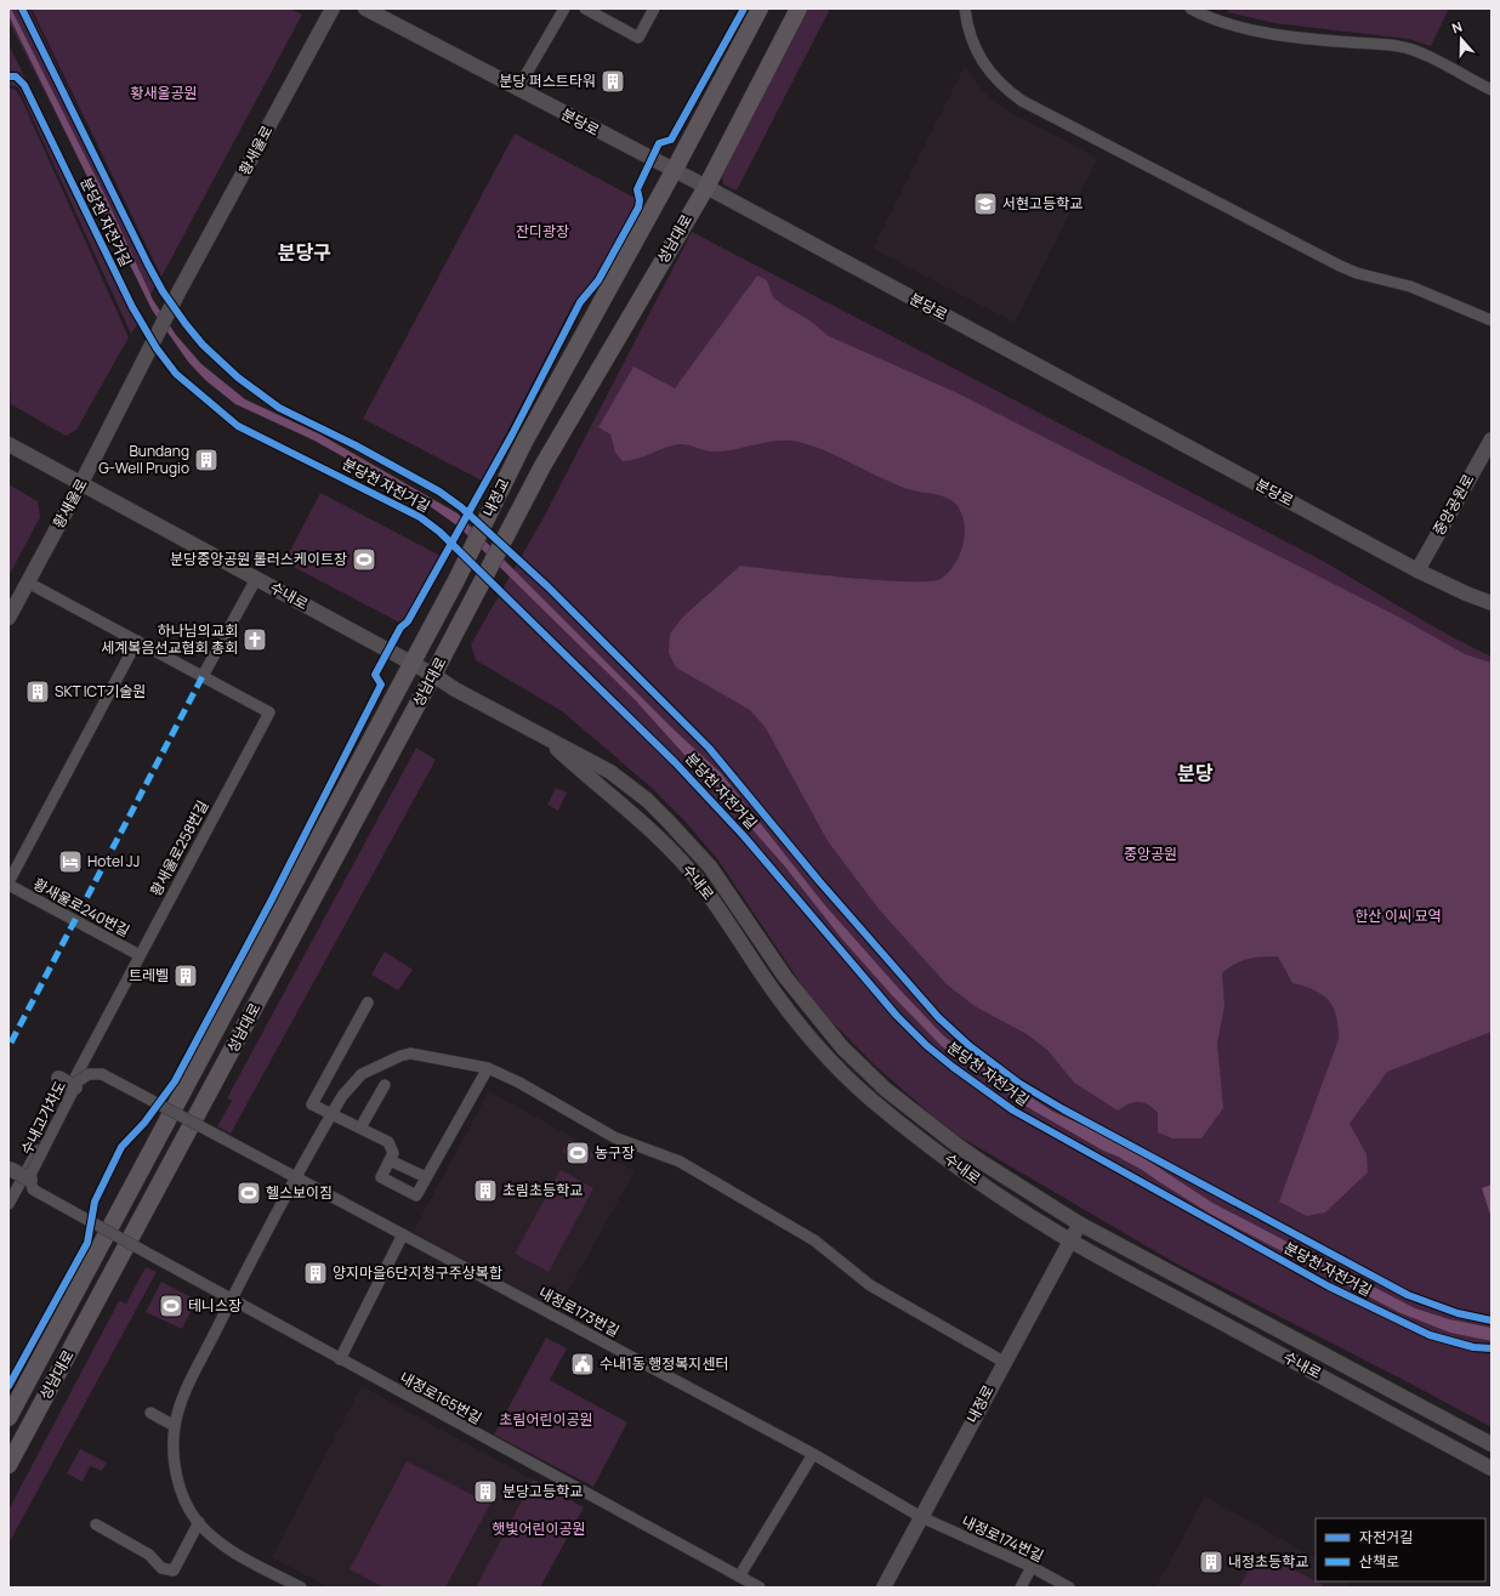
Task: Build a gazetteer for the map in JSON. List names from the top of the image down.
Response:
{
  "streets": {
    "main road": [
      "분당로",
      "황새울로",
      "성남대로",
      "내정교",
      "중앙공원로",
      "수내로",
      "내정로"
    ],
    "street": [
      "황새울로258번길",
      "황새울로240번길",
      "수내고가차도",
      "내정로173번길",
      "내정로165번길",
      "내정로174번길"
    ],
    "cycle path": ["분당천 자전거길"]
  },
  "crossings": [
    ["분당로", "성남대로"],
    ["분당로", "내정교"],
    ["분당로", "중앙공원로"],
    ["황새울로", "수내로"],
    ["황새울로", "황새울로258번길"],
    ["성남대로", "내정교"],
    ["성남대로", "수내로"],
    ["수내로", "내정로"],
    ["황새울로258번길", "황새울로240번길"],
    ["수내고가차도", "내정로173번길"],
    ["수내고가차도", "내정로165번길"],
    ["내정로173번길", "내정로"],
    ["내정로173번길", "내정로174번길"],
    ["내정로", "내정로174번길"]
  ],
  "districts": ["분당구", "분당"],
  "parks": [
    "황새울공원",
    "잔디광장",
    "중앙공원",
    "한산 이씨 묘역",
    "초림어린이공원",
    "햇빛어린이공원"
  ],
  "places": {
    "building": [
      "분당 퍼스트타워",
      "Bundang G-Well Prugio",
      "SKT ICT기술원",
      "트레벨",
      "초림초등학교",
      "양지마을6단지청구주상복합",
      "분당고등학교",
      "내정초등학교"
    ],
    "school or university": ["서현고등학교"],
    "sports": [
      "분당중앙공원 롤러스케이트장",
      "농구장",
      "헬스보이짐",
      "테니스장"
    ],
    "church": ["하나님의교회 세계복음선교협회 총회"],
    "hotel": ["Hotel JJ"],
    "public building": ["수내1동 행정복지센터"]
  },
  "legend": ["자전거길", "산책로"],
  "north": "top"
}
